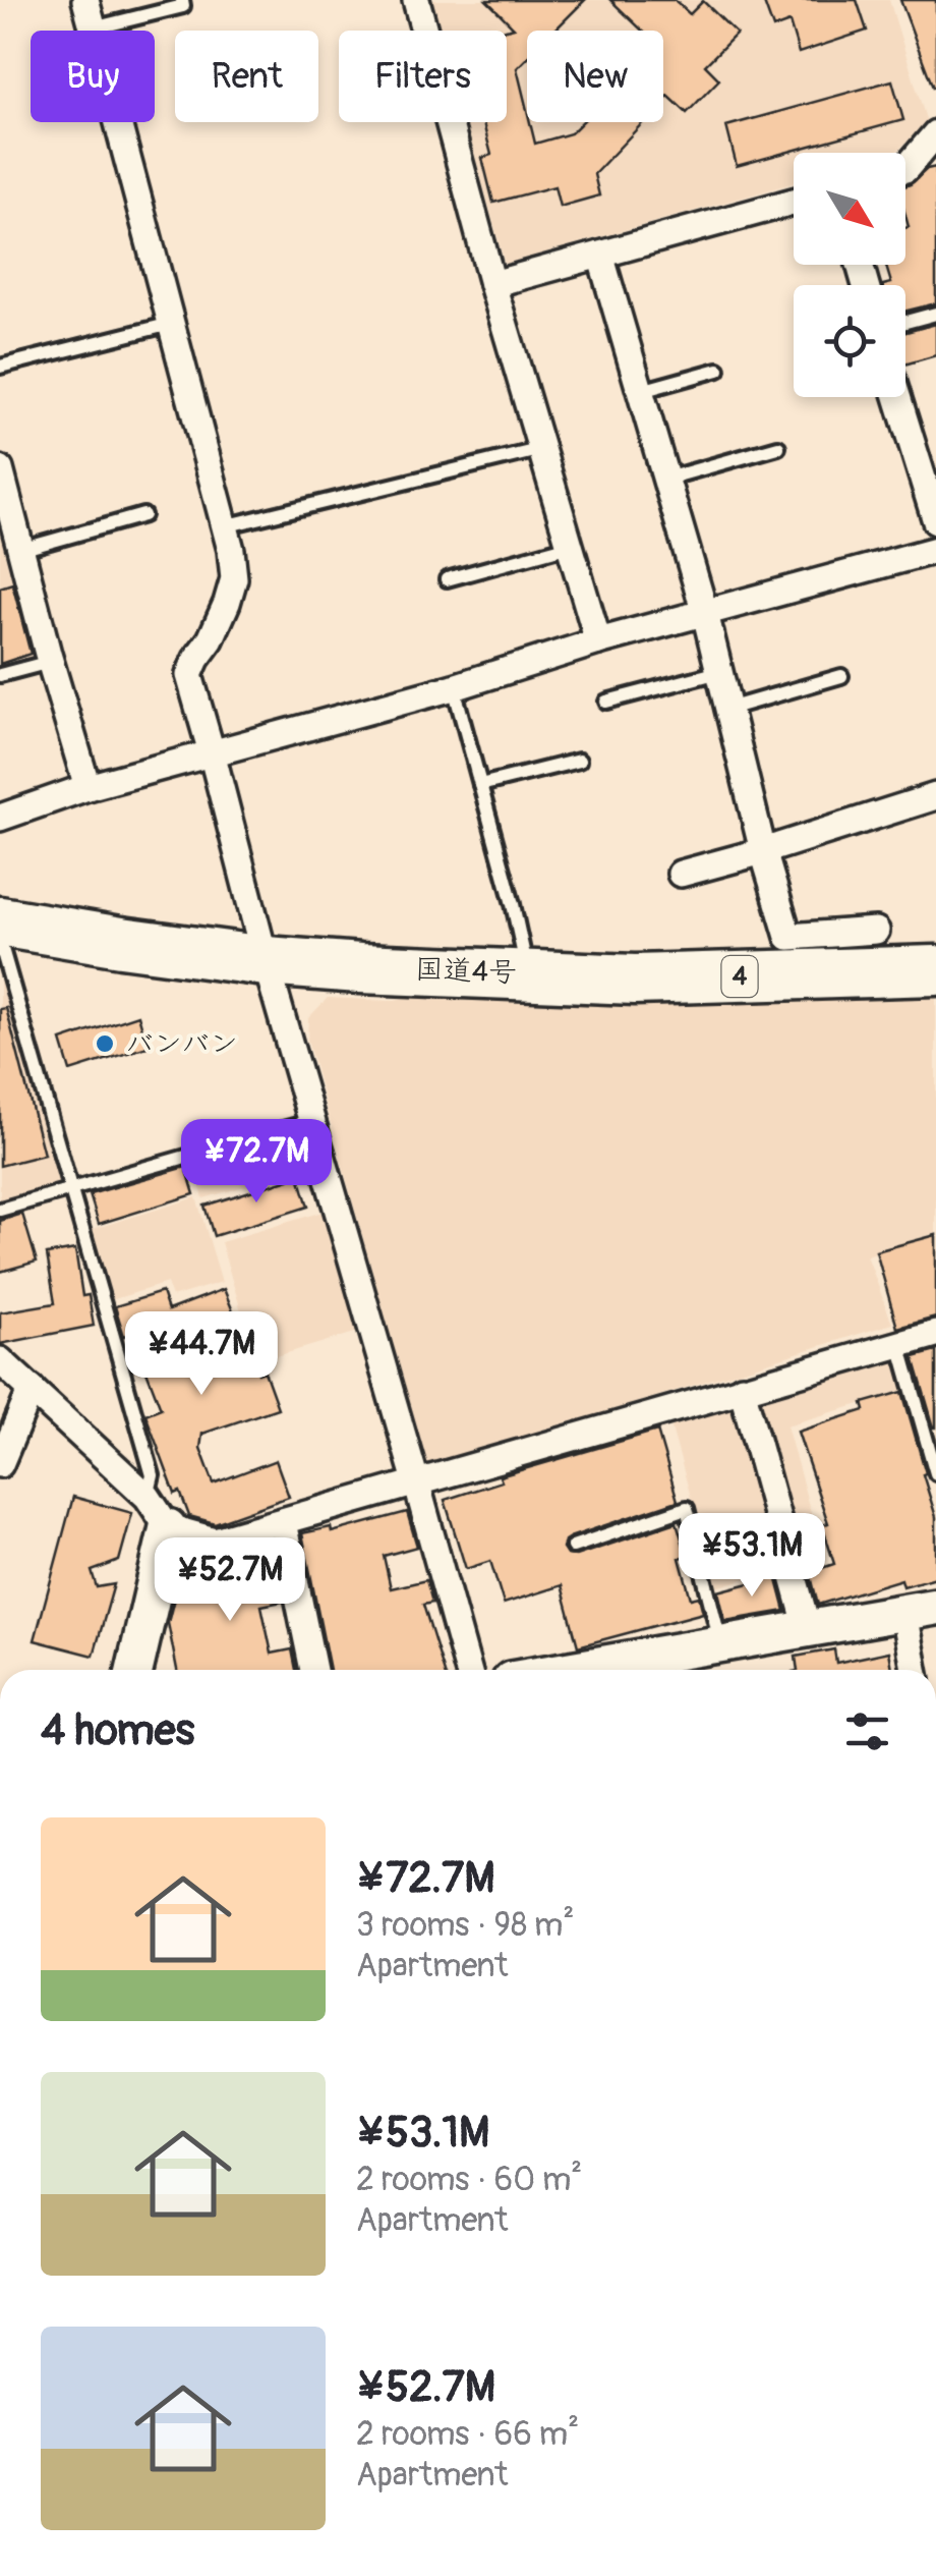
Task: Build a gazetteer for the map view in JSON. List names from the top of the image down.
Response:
{
  "streets": {
    "highway": ["国道4号", "4"]
  },
  "places": ["バンバン"],
  "north": "bottom right",
  "page": {
    "chip": [
      "Buy",
      "Rent",
      "Filters",
      "New"
    ],
    "price": [
      "¥72.7M",
      "¥44.7M",
      "¥53.1M",
      "¥52.7M"
    ],
    "heading": "4 homes",
    "list": [
      {
        "name": "¥72.7M",
        "note": "3 rooms · 98 m² · Apartment"
      },
      {
        "name": "¥53.1M",
        "note": "2 rooms · 60 m² · Apartment"
      },
      {
        "name": "¥52.7M",
        "note": "2 rooms · 66 m² · Apartment"
      }
    ]
  }
}
